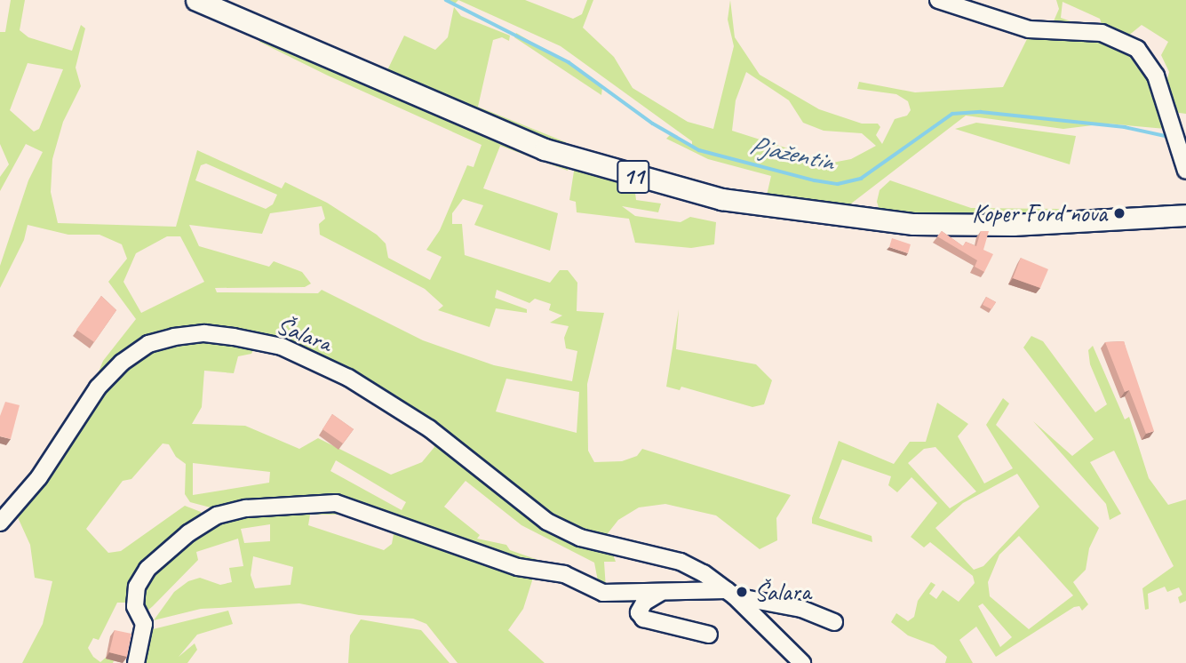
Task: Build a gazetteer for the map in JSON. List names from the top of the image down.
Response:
{
  "streets": {
    "main road": ["11"],
    "street": ["Šalara"]
  },
  "water": ["Pjažentin"],
  "places": ["Koper Ford nova", "Šalara"]
}
